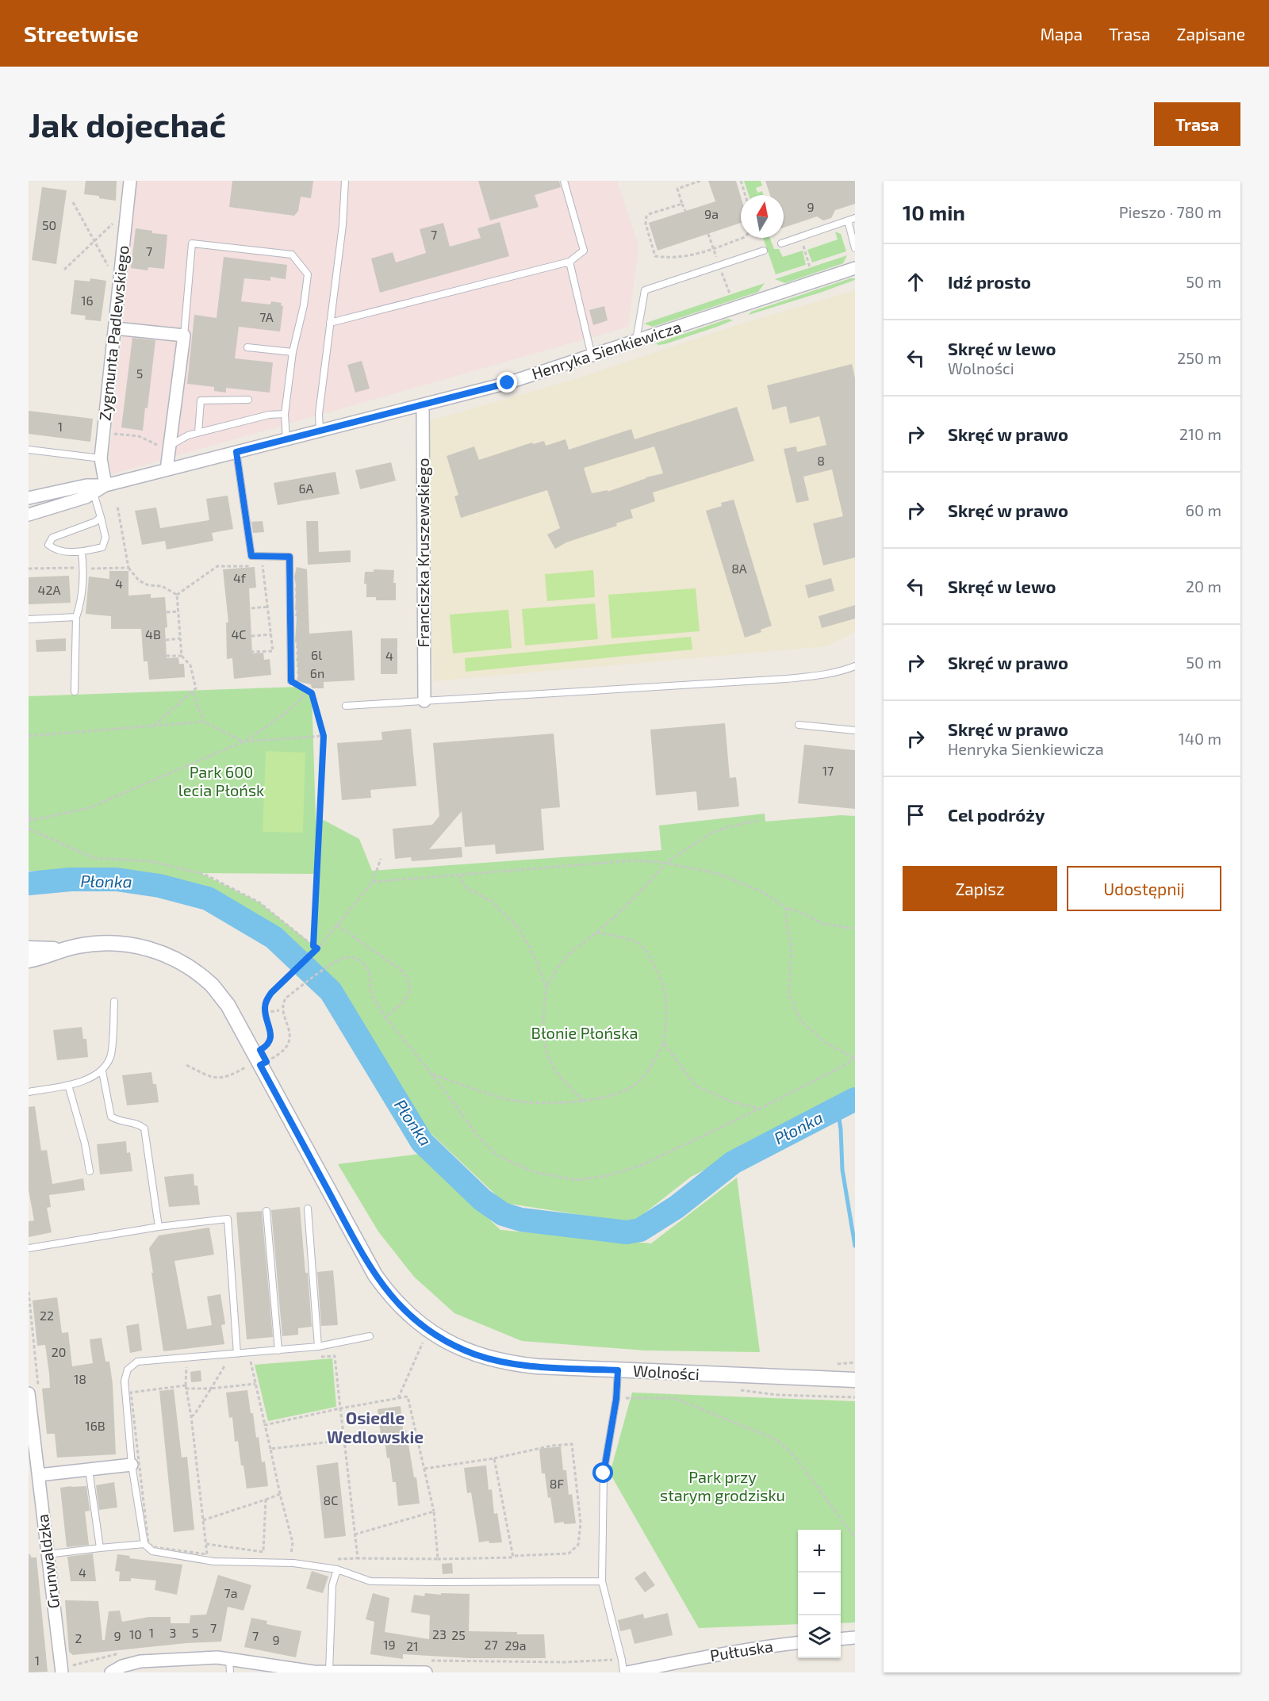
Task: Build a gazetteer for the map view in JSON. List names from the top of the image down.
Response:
{
  "streets": {
    "street": [
      "Zygmunta Padlewskiego",
      "Henryka Sienkiewicza",
      "Franciszka Kruszewskiego",
      "Wolności",
      "Grunwaldzka",
      "Pułtuska"
    ]
  },
  "crossings": [
    ["Zygmunta Padlewskiego", "Henryka Sienkiewicza"],
    ["Henryka Sienkiewicza", "Franciszka Kruszewskiego"]
  ],
  "districts": ["Osiedle Wedlowskie"],
  "water": ["Płonka"],
  "parks": ["Park 600 lecia Płońsk", "Błonie Płońska", "Park przy starym grodzisku"],
  "house_numbers": [
    "9",
    "9a",
    "50",
    "7",
    "7",
    "16",
    "7A",
    "5",
    "1",
    "8",
    "6A",
    "8A",
    "4f",
    "4",
    "42A",
    "4B",
    "4C",
    "6l",
    "4",
    "6n",
    "17",
    "22",
    "20",
    "18",
    "16B",
    "8F",
    "8C",
    "4",
    "7a",
    "7",
    "1",
    "3",
    "5",
    "10",
    "23",
    "25",
    "9",
    "7",
    "2",
    "9",
    "19",
    "27",
    "29a",
    "21",
    "1"
  ],
  "north": "top",
  "page": {
    "header": "Streetwise",
    "nav": ["Mapa", "Trasa", "Zapisane"],
    "buttons": [
      "Trasa",
      ["Zapisz", "Udostępnij"]
    ],
    "title": "Jak dojechać",
    "heading": ["10 min", "Pieszo · 780 m"],
    "list": [
      ["Idź prosto", "50 m"],
      ["Skręć w lewo", "Wolności", "250 m"],
      ["Skręć w prawo", "210 m"],
      ["Skręć w prawo", "60 m"],
      ["Skręć w lewo", "20 m"],
      ["Skręć w prawo", "50 m"],
      ["Skręć w prawo", "Henryka Sienkiewicza", "140 m"],
      "Cel podróży"
    ],
    "map_buttons": ["+", "−"]
  }
}
